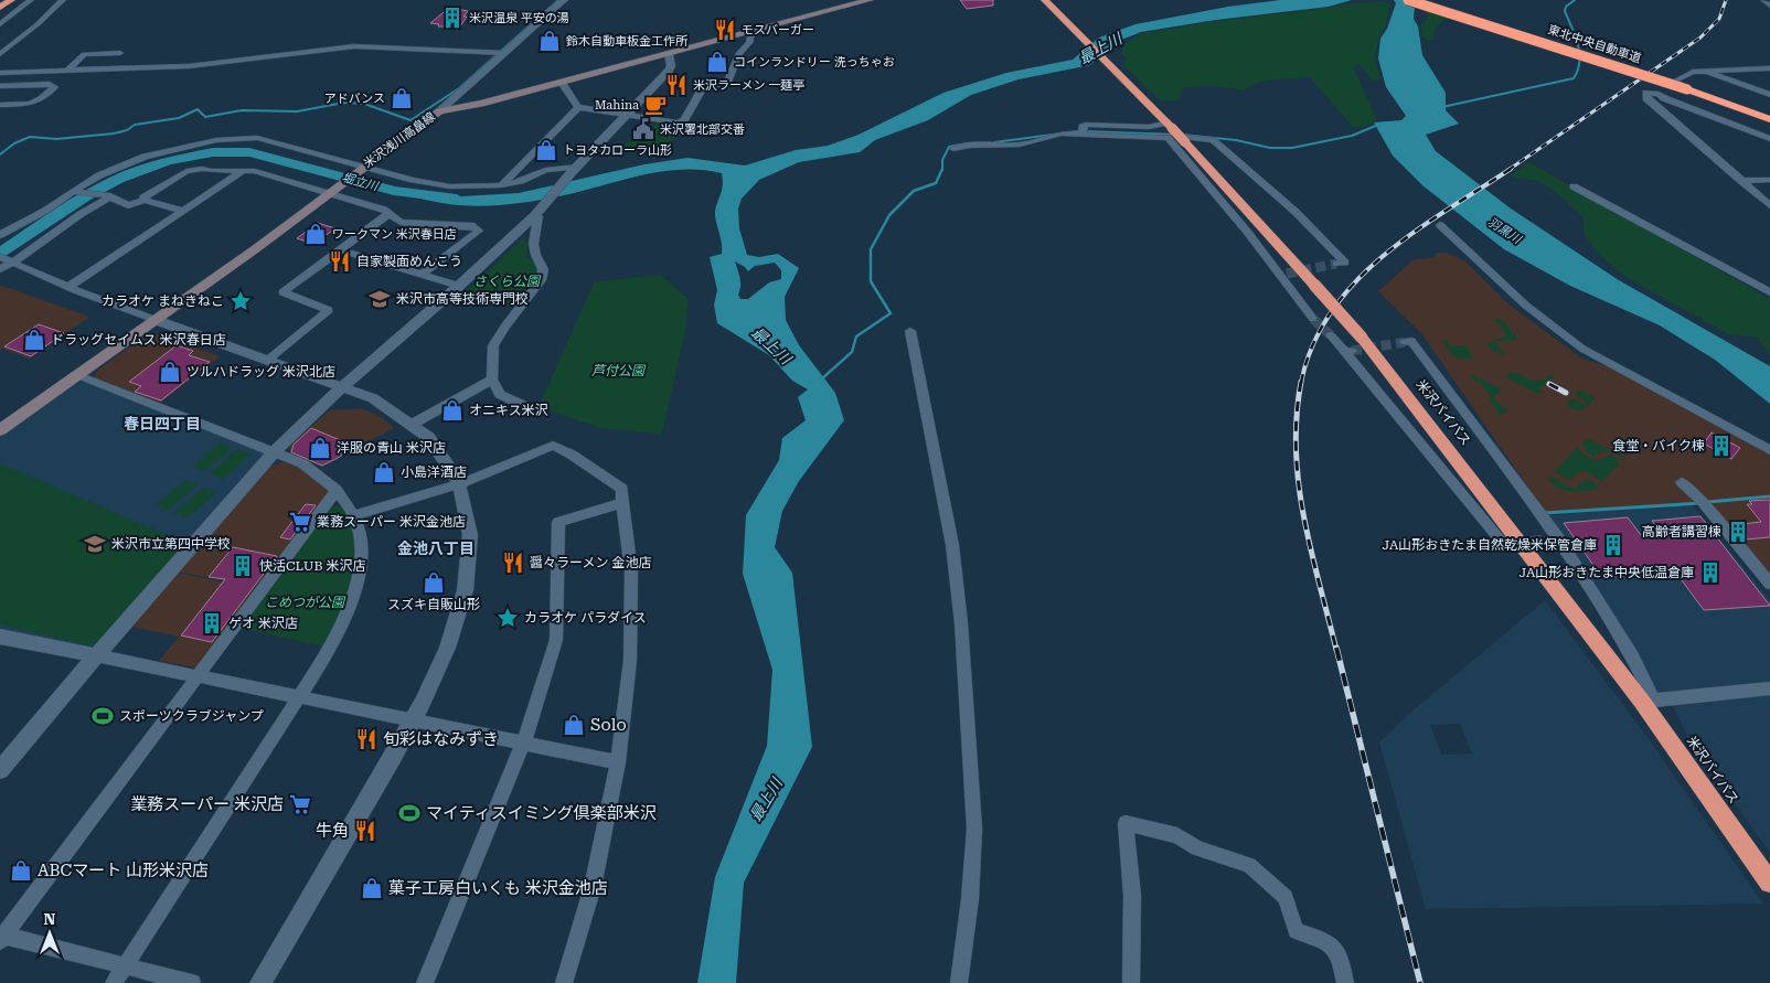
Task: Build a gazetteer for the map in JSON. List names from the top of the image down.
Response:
{
  "streets": {
    "highway": ["東北中央自動車道", "米沢バイパス"],
    "main road": ["米沢浅川高畠線"]
  },
  "districts": ["春日四丁目", "金池八丁目"],
  "water": ["最上川", "堀立川", "羽黒川"],
  "parks": ["さくら公園", "芦付公園", "こめつが公園"],
  "places": {
    "building": [
      "米沢温泉 平安の湯",
      "食堂・バイク棟",
      "高齢者講習棟",
      "JA山形おきたま自然乾燥米保管倉庫",
      "快活CLUB 米沢店",
      "JA山形おきたま中央低温倉庫",
      "ゲオ 米沢店"
    ],
    "restaurant": [
      "モスバーガー",
      "米沢ラーメン 一麺亭",
      "自家製面めんこう",
      "醤々ラーメン 金池店",
      "旬彩はなみずき",
      "牛角"
    ],
    "shop": [
      "鈴木自動車板金工作所",
      "コインランドリー 洗っちゃお",
      "アドバンス",
      "トヨタカローラ山形",
      "ワークマン 米沢春日店",
      "ドラッグセイムス 米沢春日店",
      "ツルハドラッグ 米沢北店",
      "オニキス米沢",
      "洋服の青山 米沢店",
      "小島洋酒店",
      "スズキ自販山形",
      "Solo",
      "ABCマート 山形米沢店",
      "菓子工房白いくも 米沢金池店"
    ],
    "cafe": ["Mahina"],
    "public building": ["米沢署北部交番"],
    "school or university": ["米沢市高等技術専門校", "米沢市立第四中学校"],
    "place": ["カラオケ まねきねこ", "カラオケ パラダイス"],
    "supermarket": ["業務スーパー 米沢金池店", "業務スーパー 米沢店"],
    "sports": ["スポーツクラブジャンプ", "マイティスイミング倶楽部米沢"]
  },
  "north": "top"
}
